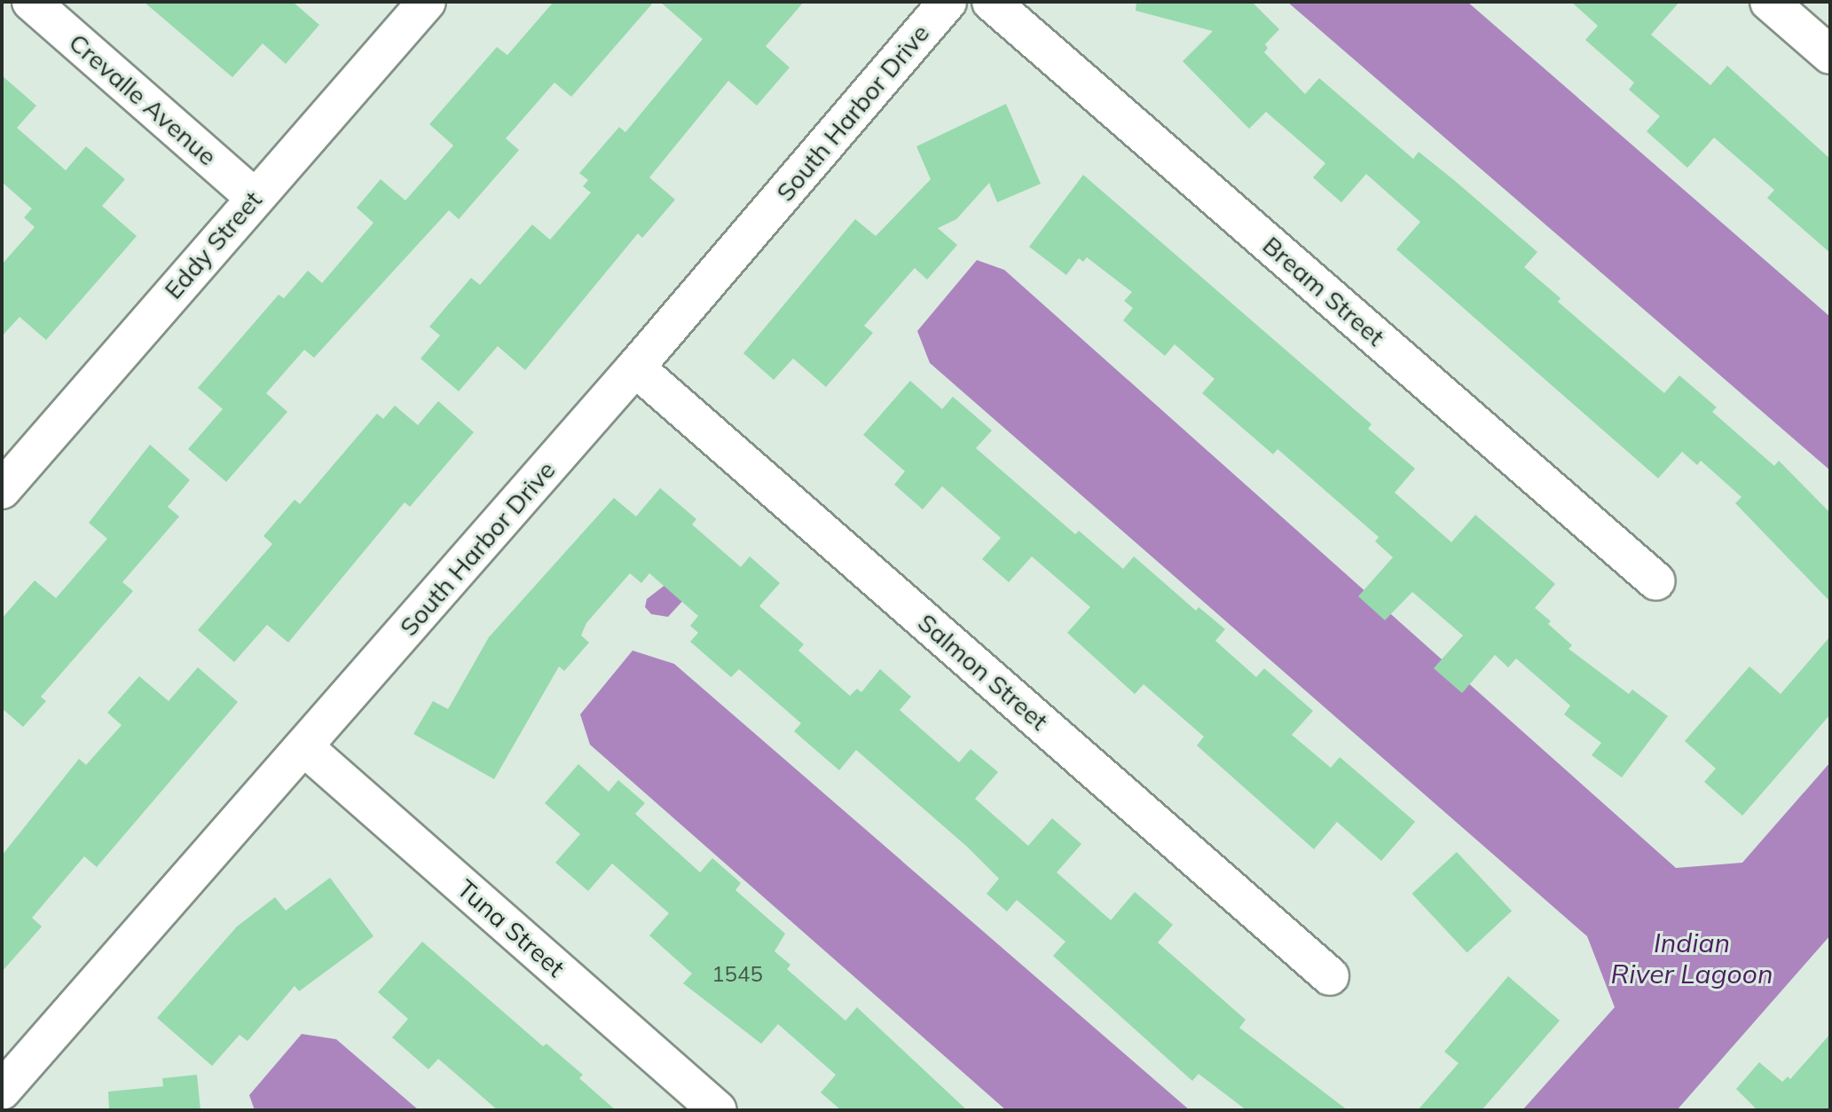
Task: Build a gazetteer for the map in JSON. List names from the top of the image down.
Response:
{
  "streets": {
    "street": [
      "Crevalle Avenue",
      "South Harbor Drive",
      "Eddy Street",
      "Bream Street",
      "Salmon Street",
      "Tuna Street"
    ]
  },
  "crossings": [
    ["Crevalle Avenue", "Eddy Street"],
    ["South Harbor Drive", "Salmon Street"],
    ["South Harbor Drive", "Tuna Street"]
  ],
  "water": ["Indian River Lagoon"],
  "house_numbers": ["1545"]
}
